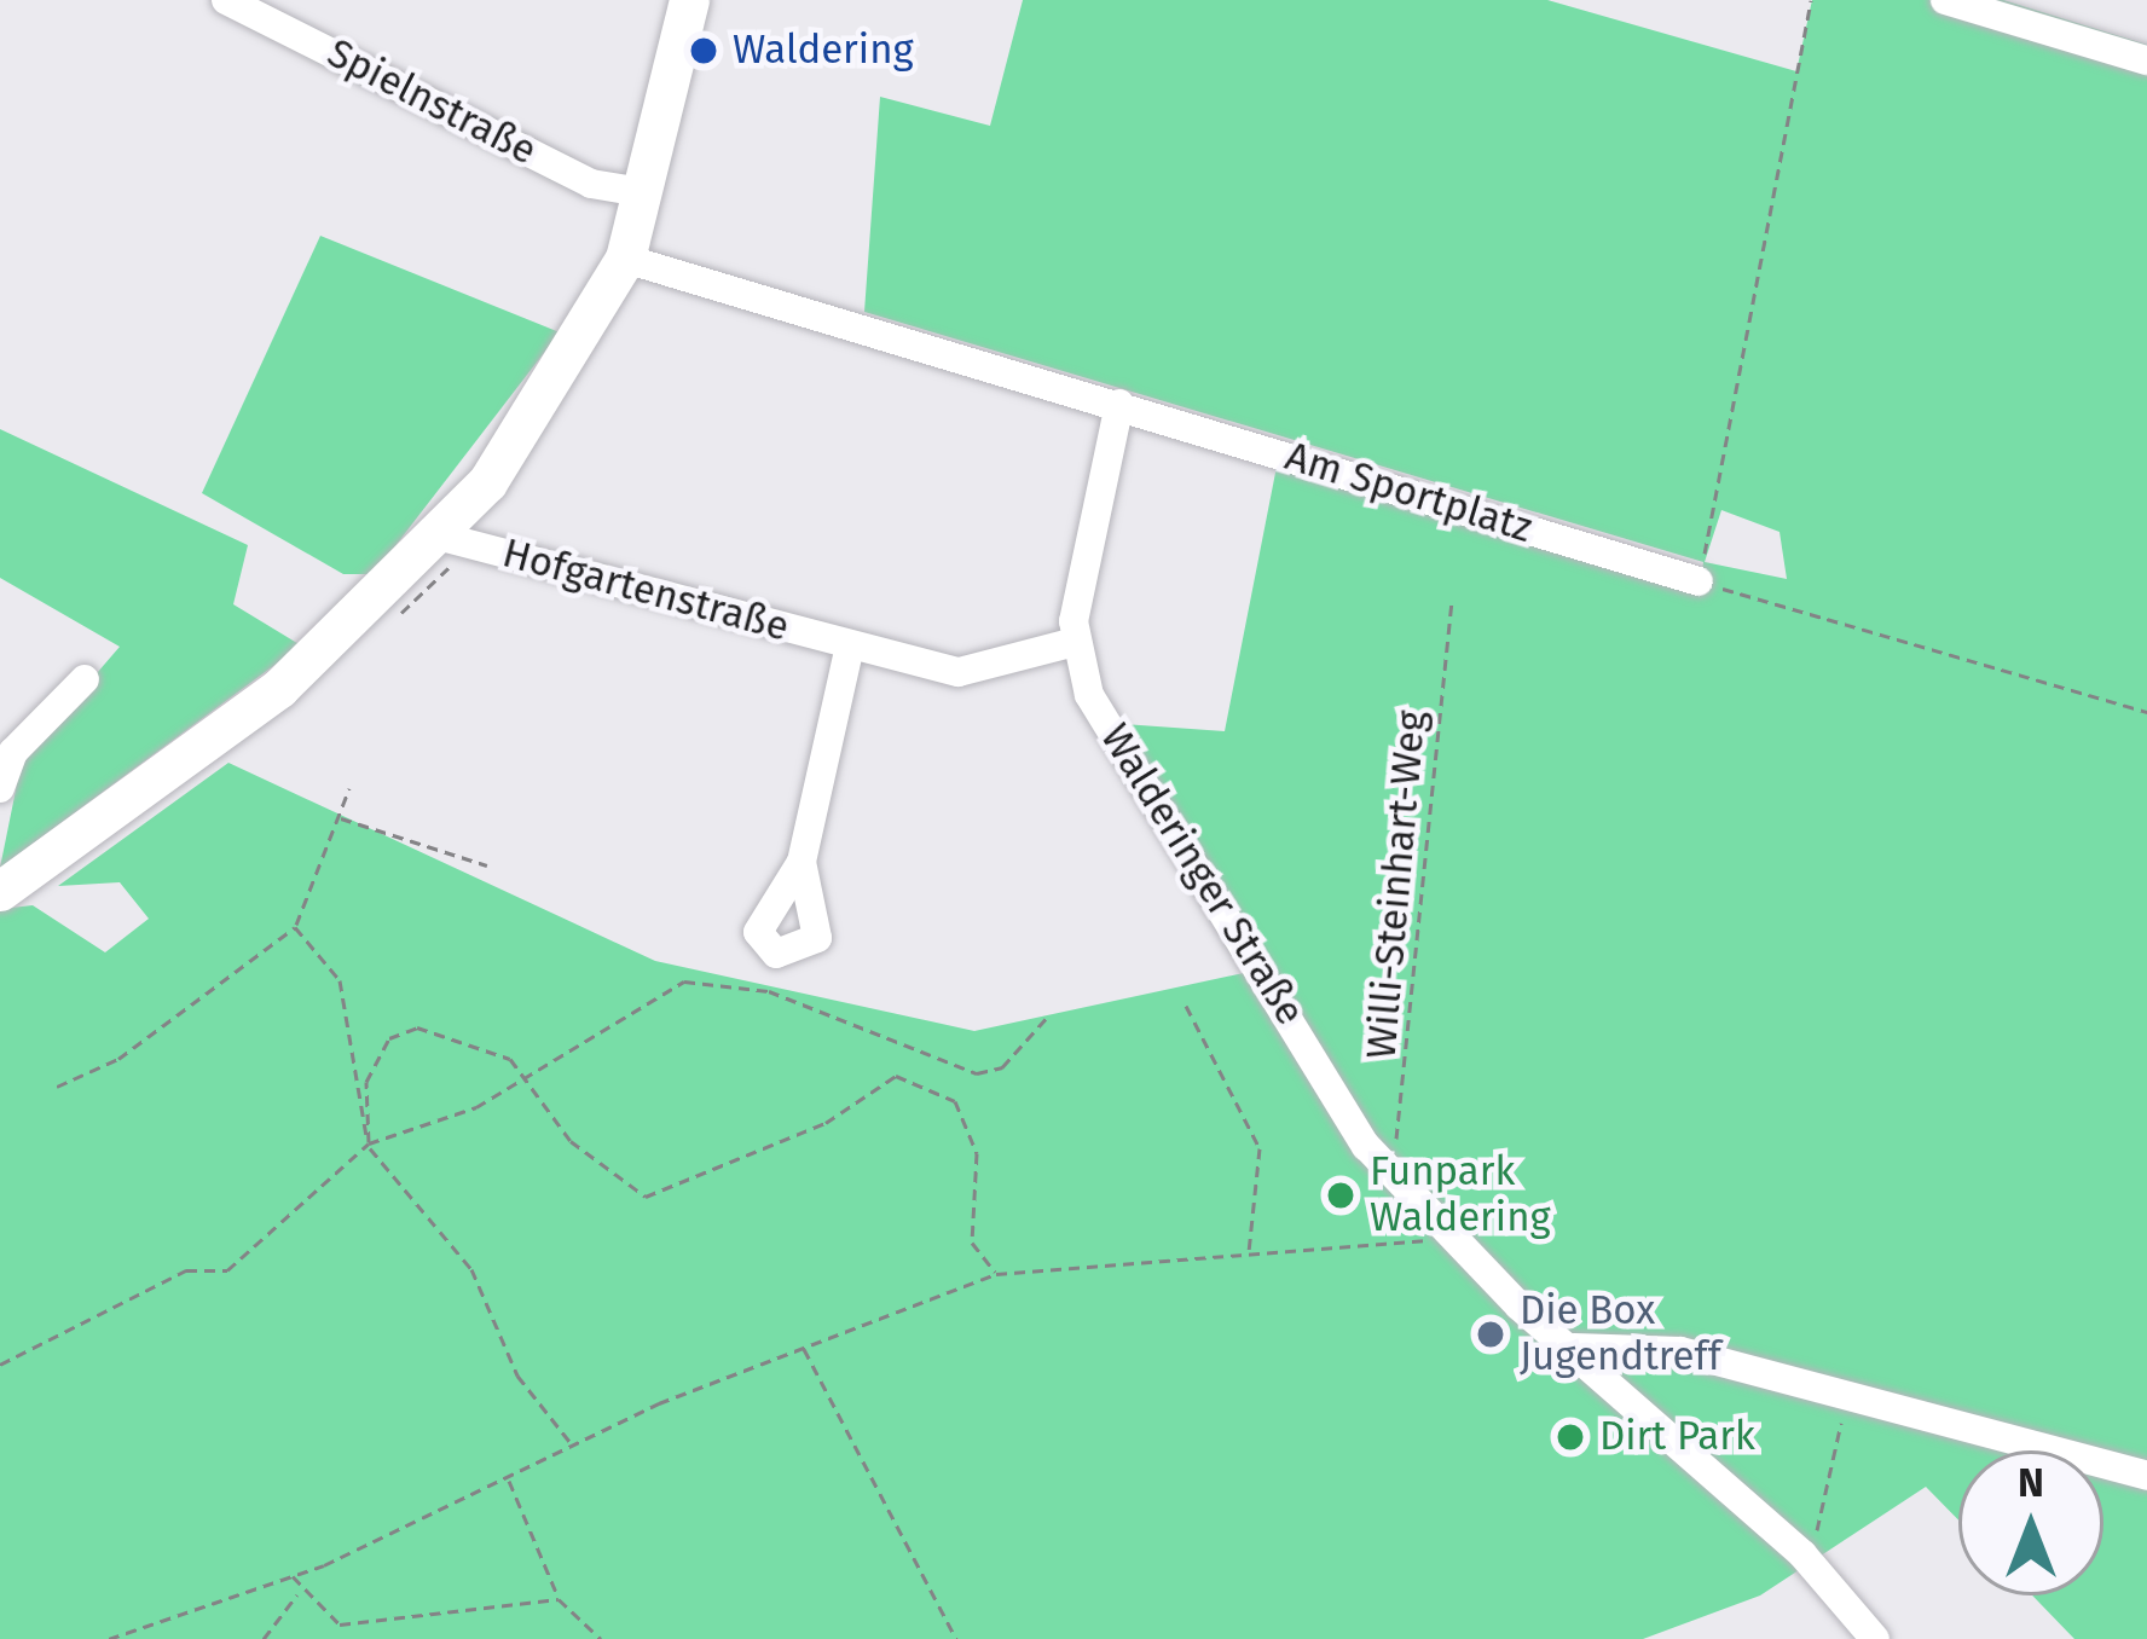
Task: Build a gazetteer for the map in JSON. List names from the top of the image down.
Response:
{
  "streets": {
    "street": [
      "Spielnstraße",
      "Am Sportplatz",
      "Hofgartenstraße",
      "Walderinger Straße"
    ],
    "path": ["Willi-Steinhart-Weg"]
  },
  "crossings": [
    ["Hofgartenstraße", "Walderinger Straße"],
    ["Walderinger Straße", "Willi-Steinhart-Weg"]
  ],
  "places": [
    "Waldering",
    "Funpark Waldering",
    "Die Box Jugendtreff",
    "Dirt Park"
  ],
  "north": "top"
}
